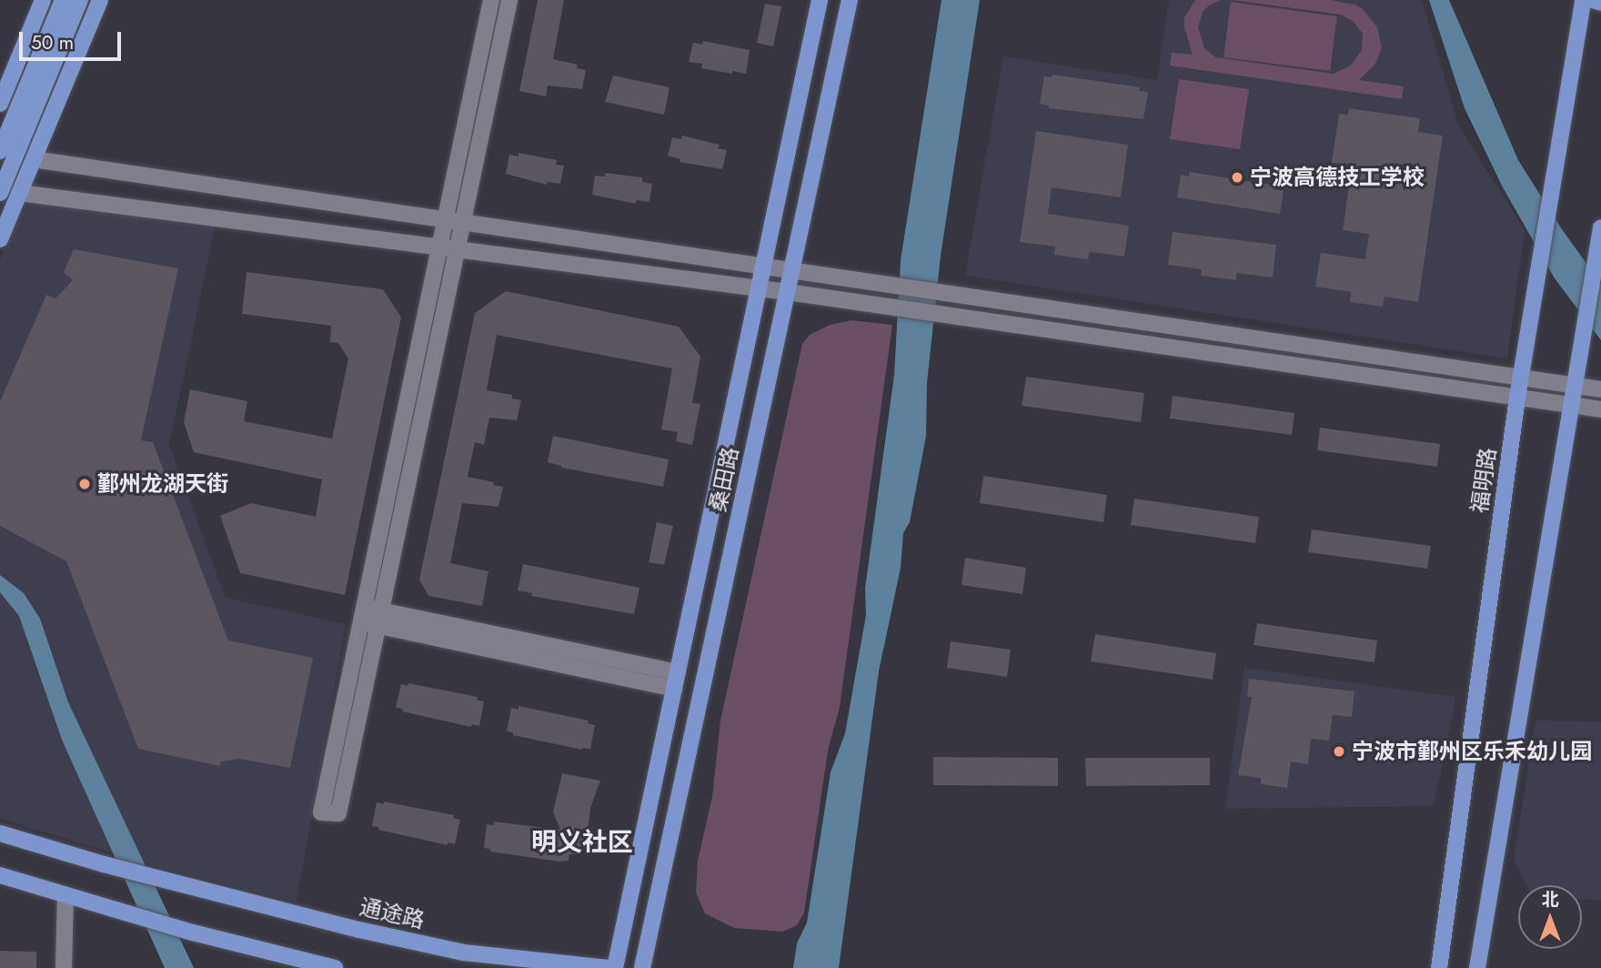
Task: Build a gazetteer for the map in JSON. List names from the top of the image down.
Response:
{
  "streets": {
    "main road": ["桑田路", "福明路", "通途路"]
  },
  "districts": ["明义社区"],
  "places": ["宁波高德技工学校", "鄞州龙湖天街", "宁波市鄞州区乐禾幼儿园"],
  "scale_bar": "50 m",
  "north": "top"
}
